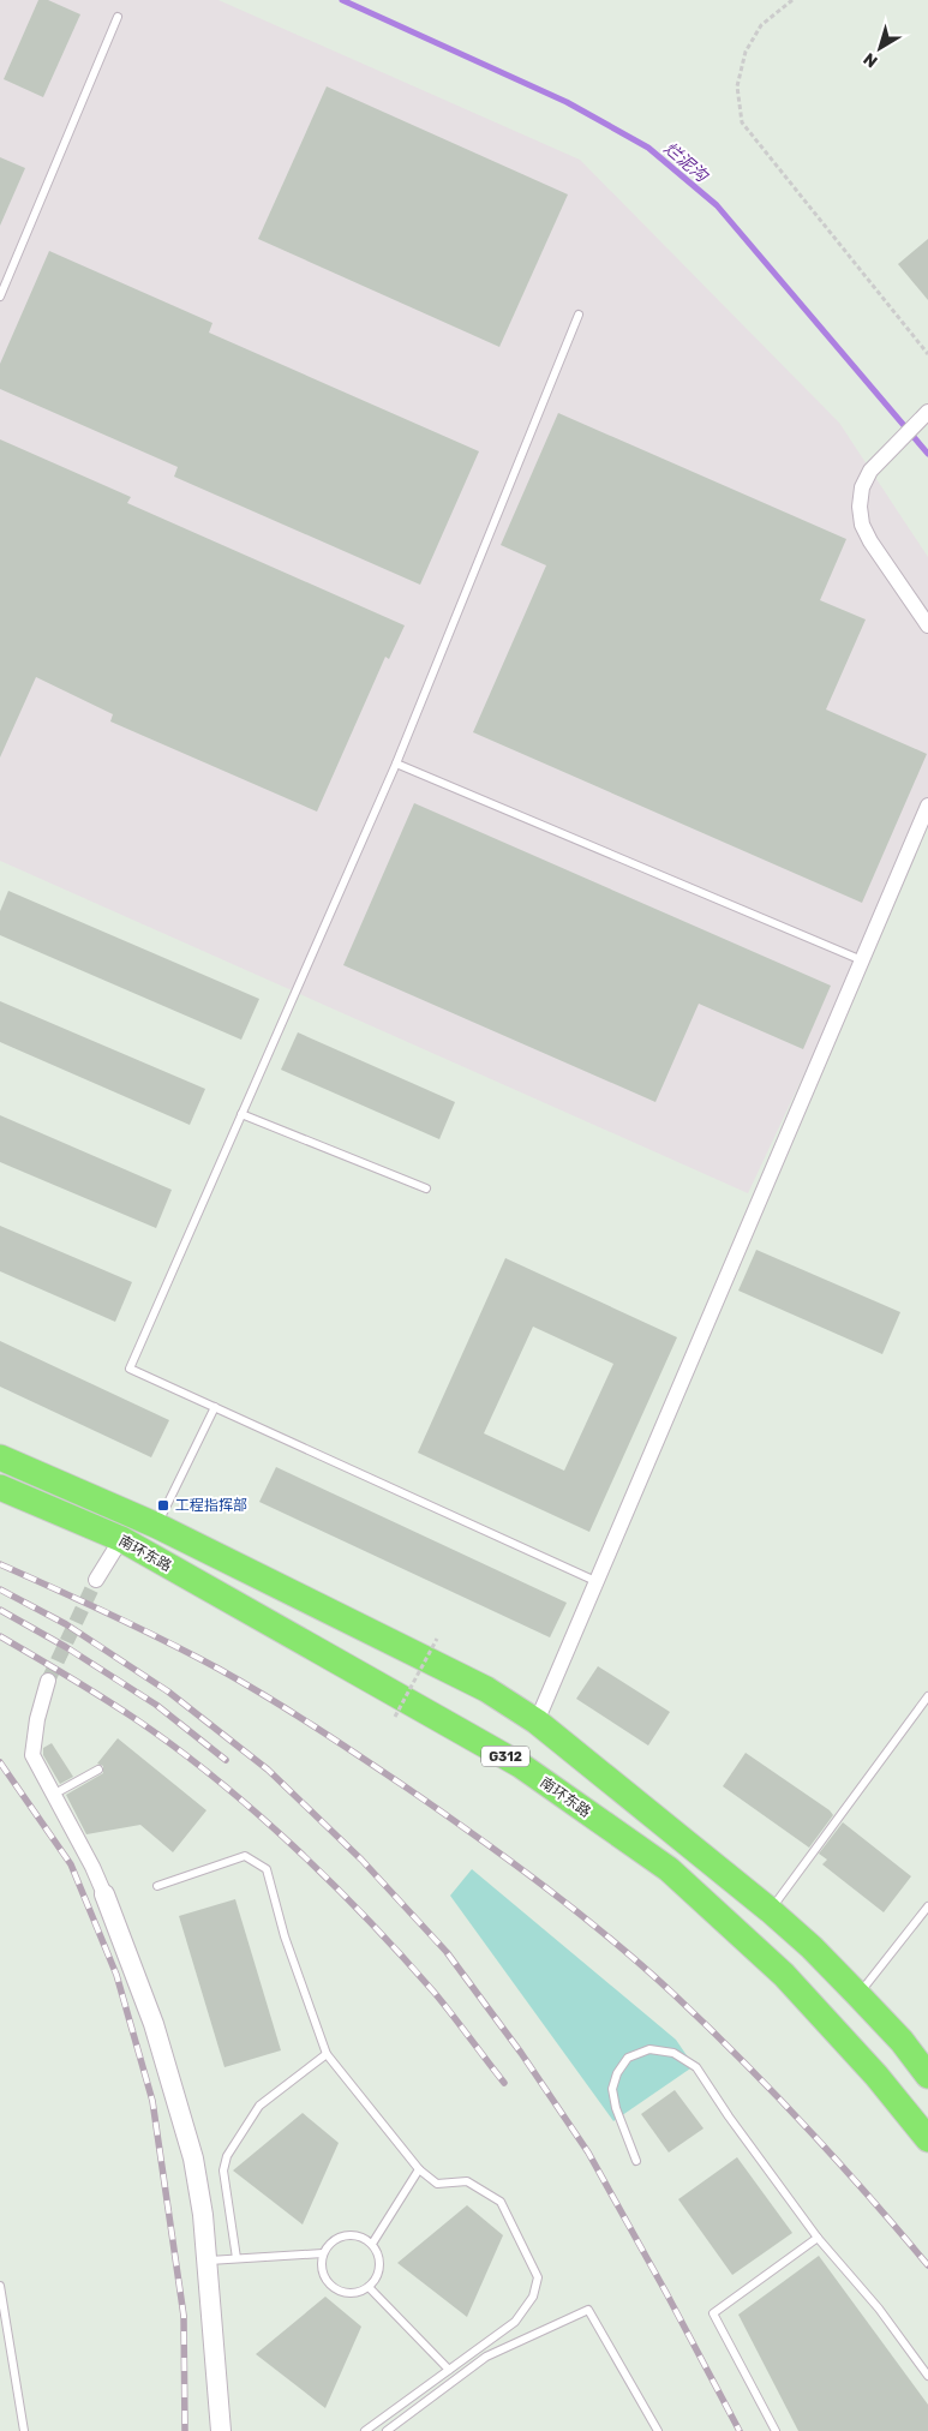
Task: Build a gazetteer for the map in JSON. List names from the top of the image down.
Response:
{
  "streets": {
    "highway": ["南环东路", "G312"]
  },
  "water": ["烂泥沟"],
  "places": {
    "transit": ["工程指挥部"]
  },
  "north": "bottom left"
}
